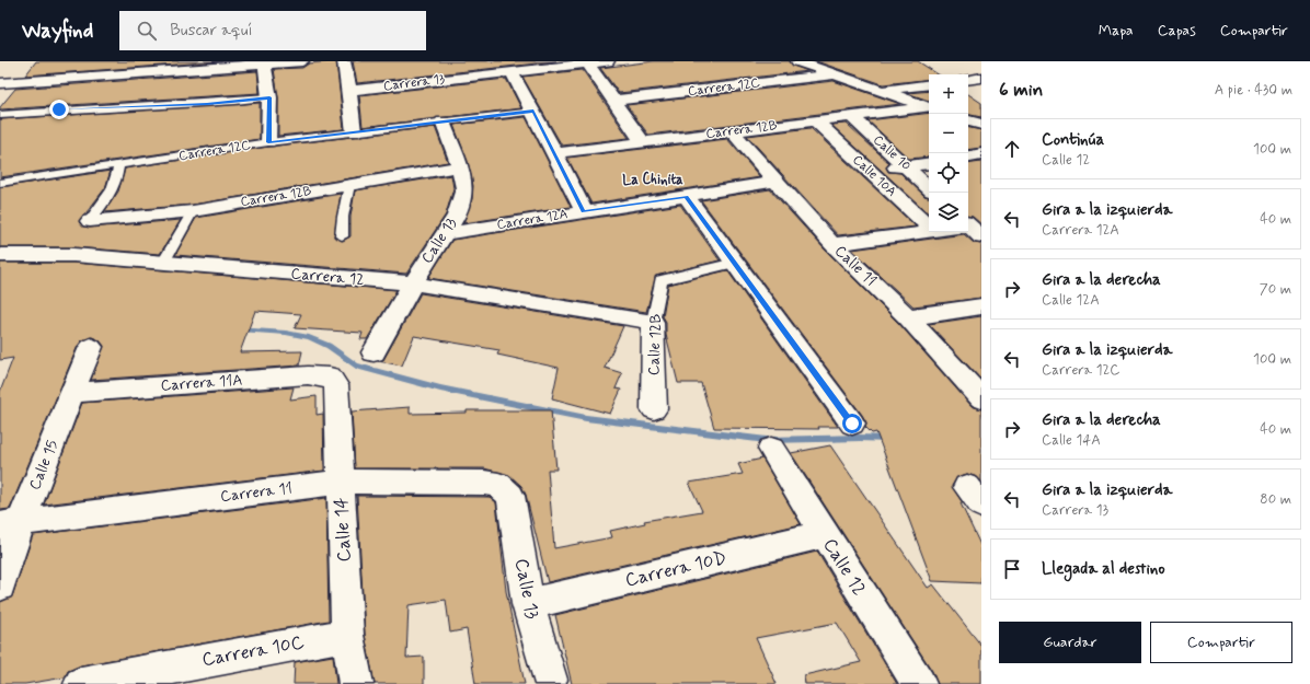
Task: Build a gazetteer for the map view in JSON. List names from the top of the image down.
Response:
{
  "streets": {
    "street": [
      "Carrera 13",
      "Carrera 12C",
      "Carrera 12B",
      "Calle 10",
      "Calle 10A",
      "Carrera 12A",
      "Calle 13",
      "Calle 11",
      "Carrera 12",
      "Calle 12B",
      "Carrera 11A",
      "Calle 15",
      "Carrera 11",
      "Calle 14",
      "Calle 12",
      "Carrera 10D",
      "Carrera 10C"
    ]
  },
  "crossings": [
    ["Carrera 12C", "Calle 13"],
    ["Carrera 12B", "Calle 10"],
    ["Carrera 12B", "Calle 10A"],
    ["Carrera 12B", "Calle 13"],
    ["Carrera 12B", "Calle 11"],
    ["Carrera 12A", "Calle 13"],
    ["Carrera 12A", "Calle 11"],
    ["Calle 13", "Carrera 12"],
    ["Calle 13", "Carrera 11"],
    ["Calle 13", "Carrera 10D"],
    ["Carrera 12", "Calle 12B"],
    ["Carrera 11A", "Calle 15"],
    ["Carrera 11A", "Calle 14"],
    ["Calle 15", "Carrera 11"],
    ["Carrera 11", "Calle 14"],
    ["Calle 14", "Carrera 10C"],
    ["Calle 12", "Carrera 10D"]
  ],
  "districts": ["La Chinita"],
  "page": {
    "header": "Wayfind",
    "search": "Buscar aquí",
    "nav": ["Mapa", "Capas", "Compartir"],
    "heading": ["6 min", "A pie · 430 m"],
    "map_buttons": ["+", "−"],
    "list": [
      ["Continúa", "Calle 12", "100 m"],
      ["Gira a la izquierda", "Carrera 12A", "40 m"],
      ["Gira a la derecha", "Calle 12A", "70 m"],
      ["Gira a la izquierda", "Carrera 12C", "100 m"],
      ["Gira a la derecha", "Calle 14A", "40 m"],
      ["Gira a la izquierda", "Carrera 13", "80 m"],
      "Llegada al destino"
    ],
    "buttons": ["Guardar", "Compartir"]
  }
}
